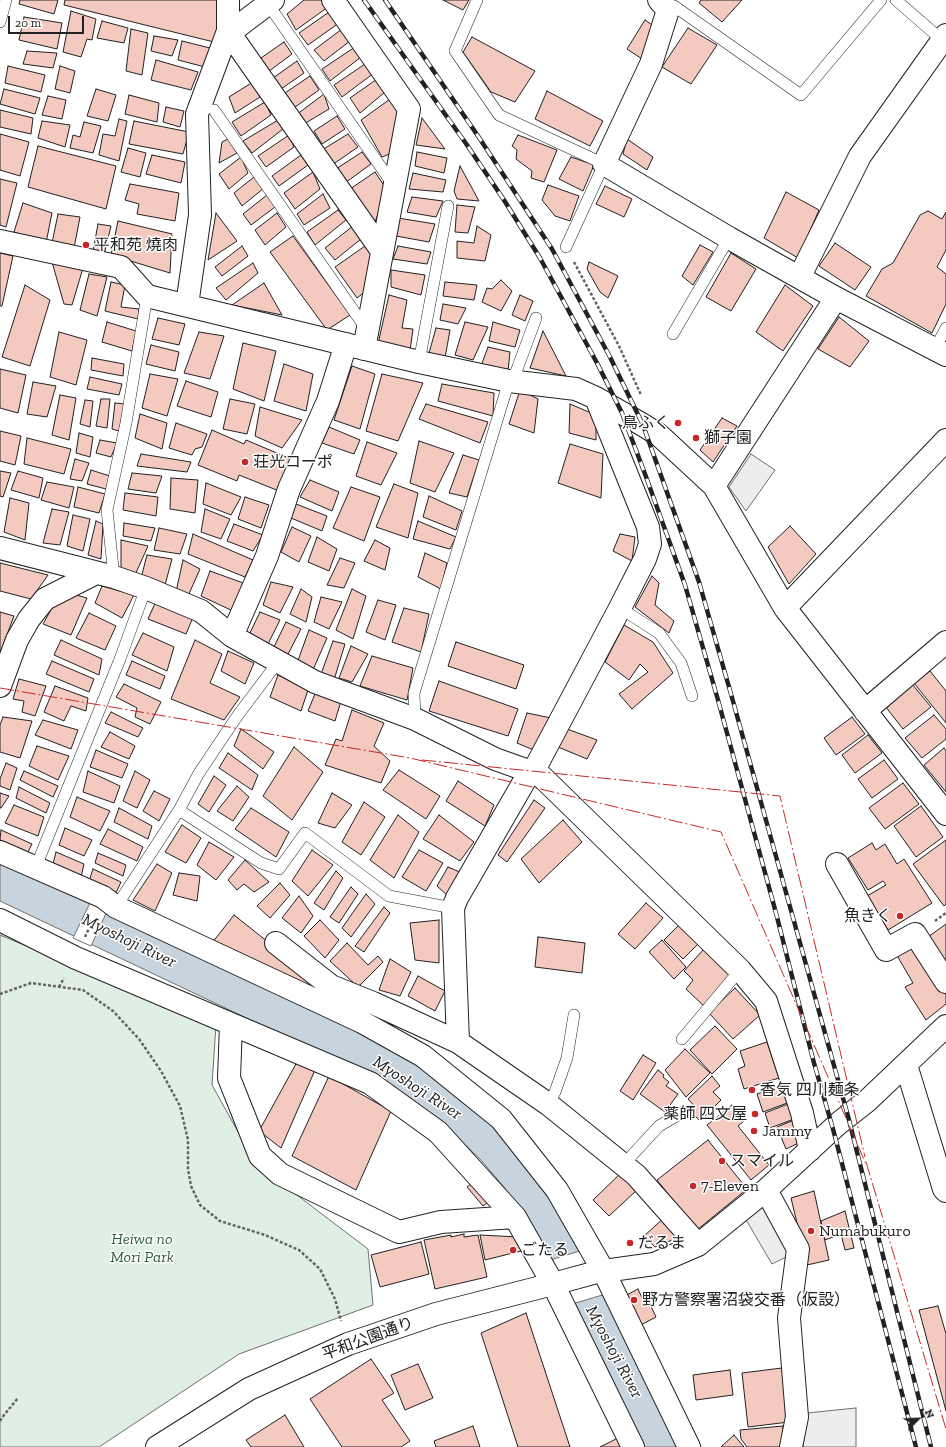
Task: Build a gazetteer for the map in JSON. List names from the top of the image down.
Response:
{
  "streets": {
    "street": ["平和公園通り"]
  },
  "water": ["Myoshoji River"],
  "parks": ["Heiwa no Mori Park"],
  "places": [
    "平和苑 燒肉",
    "鳥ふく",
    "獅子園",
    "荘光コーポ",
    "魚きく",
    "香気 四川麺条",
    "薬師 四文屋",
    "Jammy",
    "スマイル",
    "7-Eleven",
    "Numabukuro",
    "だるま",
    "ごたる",
    "野方警察署沼袋交番（仮設）"
  ],
  "scale_bar": "20 m",
  "north": "top right"
}
